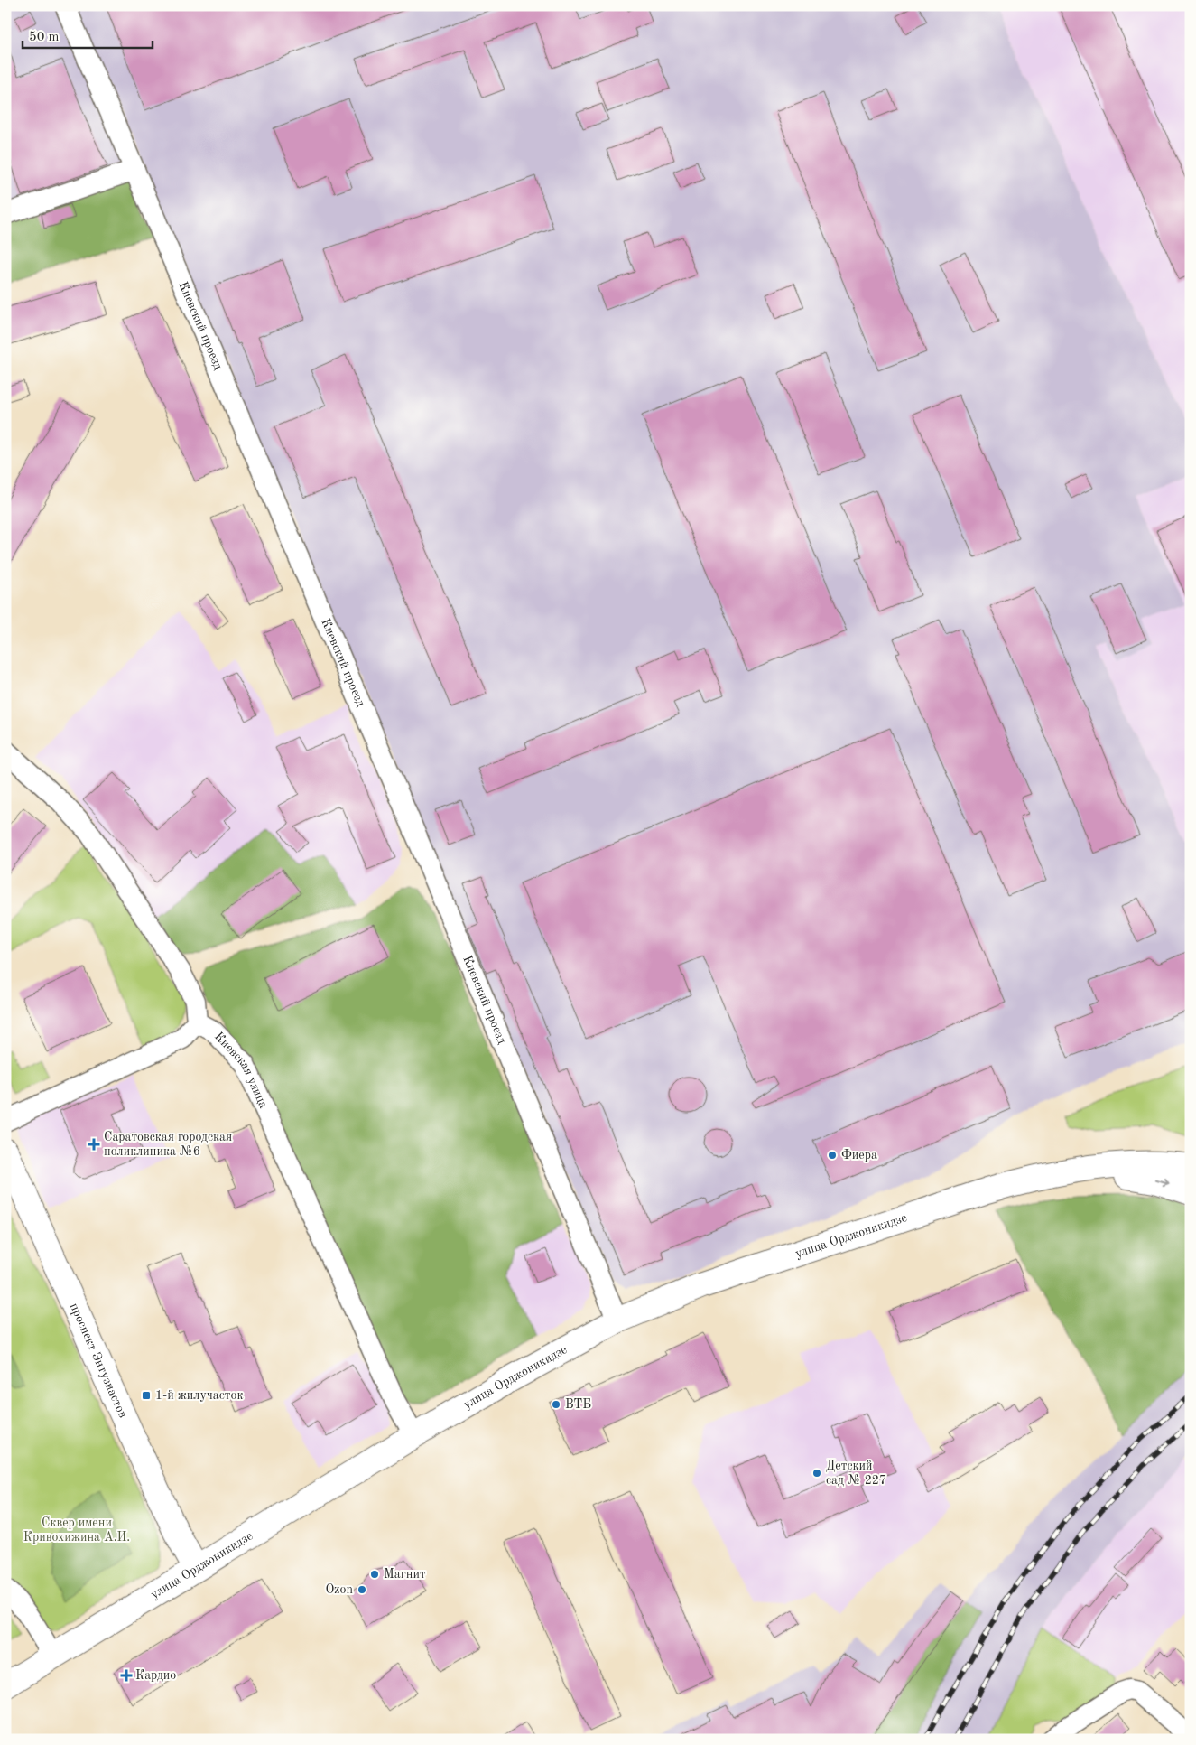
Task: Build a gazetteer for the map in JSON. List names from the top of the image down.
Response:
{
  "streets": {
    "main road": ["улица Орджоникидзе", "проспект Энтузиастов"],
    "street": ["Киевский проезд", "Киевская улица"]
  },
  "crossings": [
    ["Киевский проезд", "улица Орджоникидзе"],
    ["Киевская улица", "улица Орджоникидзе"],
    ["улица Орджоникидзе", "проспект Энтузиастов"]
  ],
  "parks": ["Сквер имени Кривохижина А.И."],
  "places": {
    "health": ["Саратовская городская поликлиника №6", "Кардио"],
    "other": [
      "Фиера",
      "ВТБ",
      "Детский сад № 227",
      "Магнит",
      "Ozon"
    ],
    "transit": ["1-й жилучасток"]
  },
  "scale_bar": "50 m"
}
